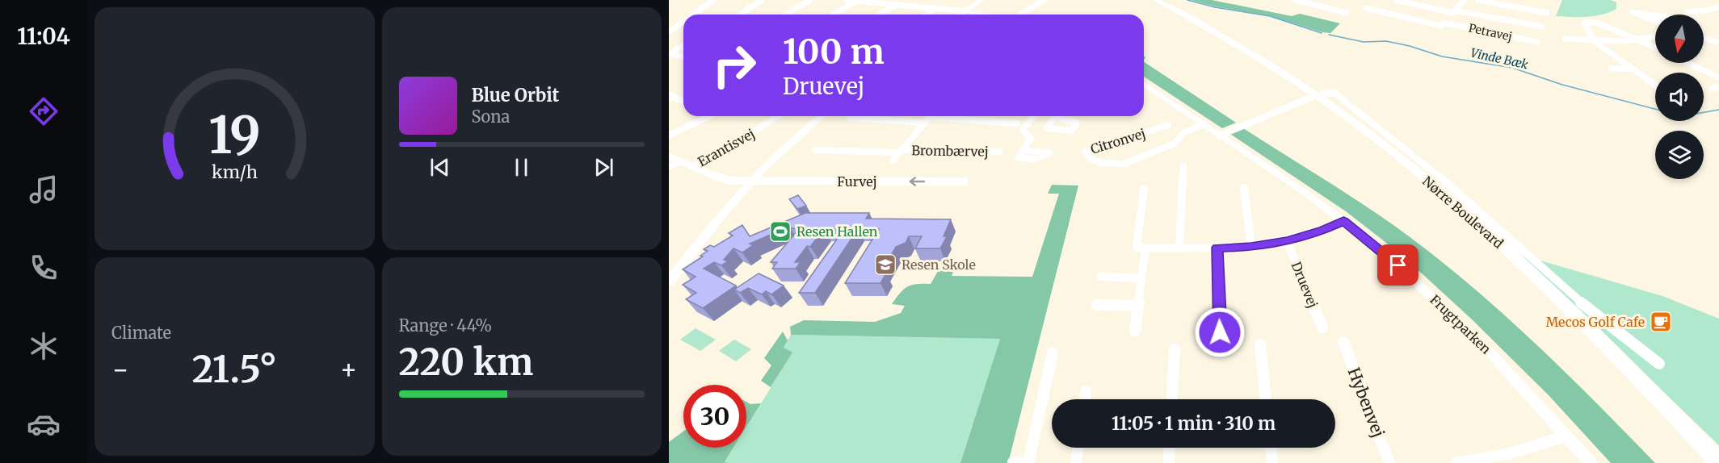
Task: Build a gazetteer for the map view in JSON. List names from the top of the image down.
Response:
{
  "streets": {
    "highway": ["Nørre Boulevard"],
    "street": [
      "Petravej",
      "Citronvej",
      "Erantisvej",
      "Brombærvej",
      "Furvej",
      "Druevej",
      "Frugtparken",
      "Hybenvej"
    ]
  },
  "crossings": [
    ["Citronvej", "Frugtparken"],
    ["Erantisvej", "Furvej"]
  ],
  "one_way": ["Furvej"],
  "water": ["Vinde Bæk"],
  "places": {
    "sports": ["Resen Hallen"],
    "school or university": ["Resen Skole"],
    "cafe": ["Mecos Golf Cafe"]
  },
  "north": "bottom",
  "page": {
    "tabs": "11:04",
    "turn": ["100 m", "Druevej"],
    "song": ["Blue Orbit", "Sona"],
    "tile": [
      "Climate",
      ["Range · 44%", "220 km"]
    ],
    "heat": ["−", "21.5°", "+"],
    "limit": "30",
    "trip": "11:05 · 1 min · 310 m",
    "gauge": ["19", "km/h"]
  }
}
